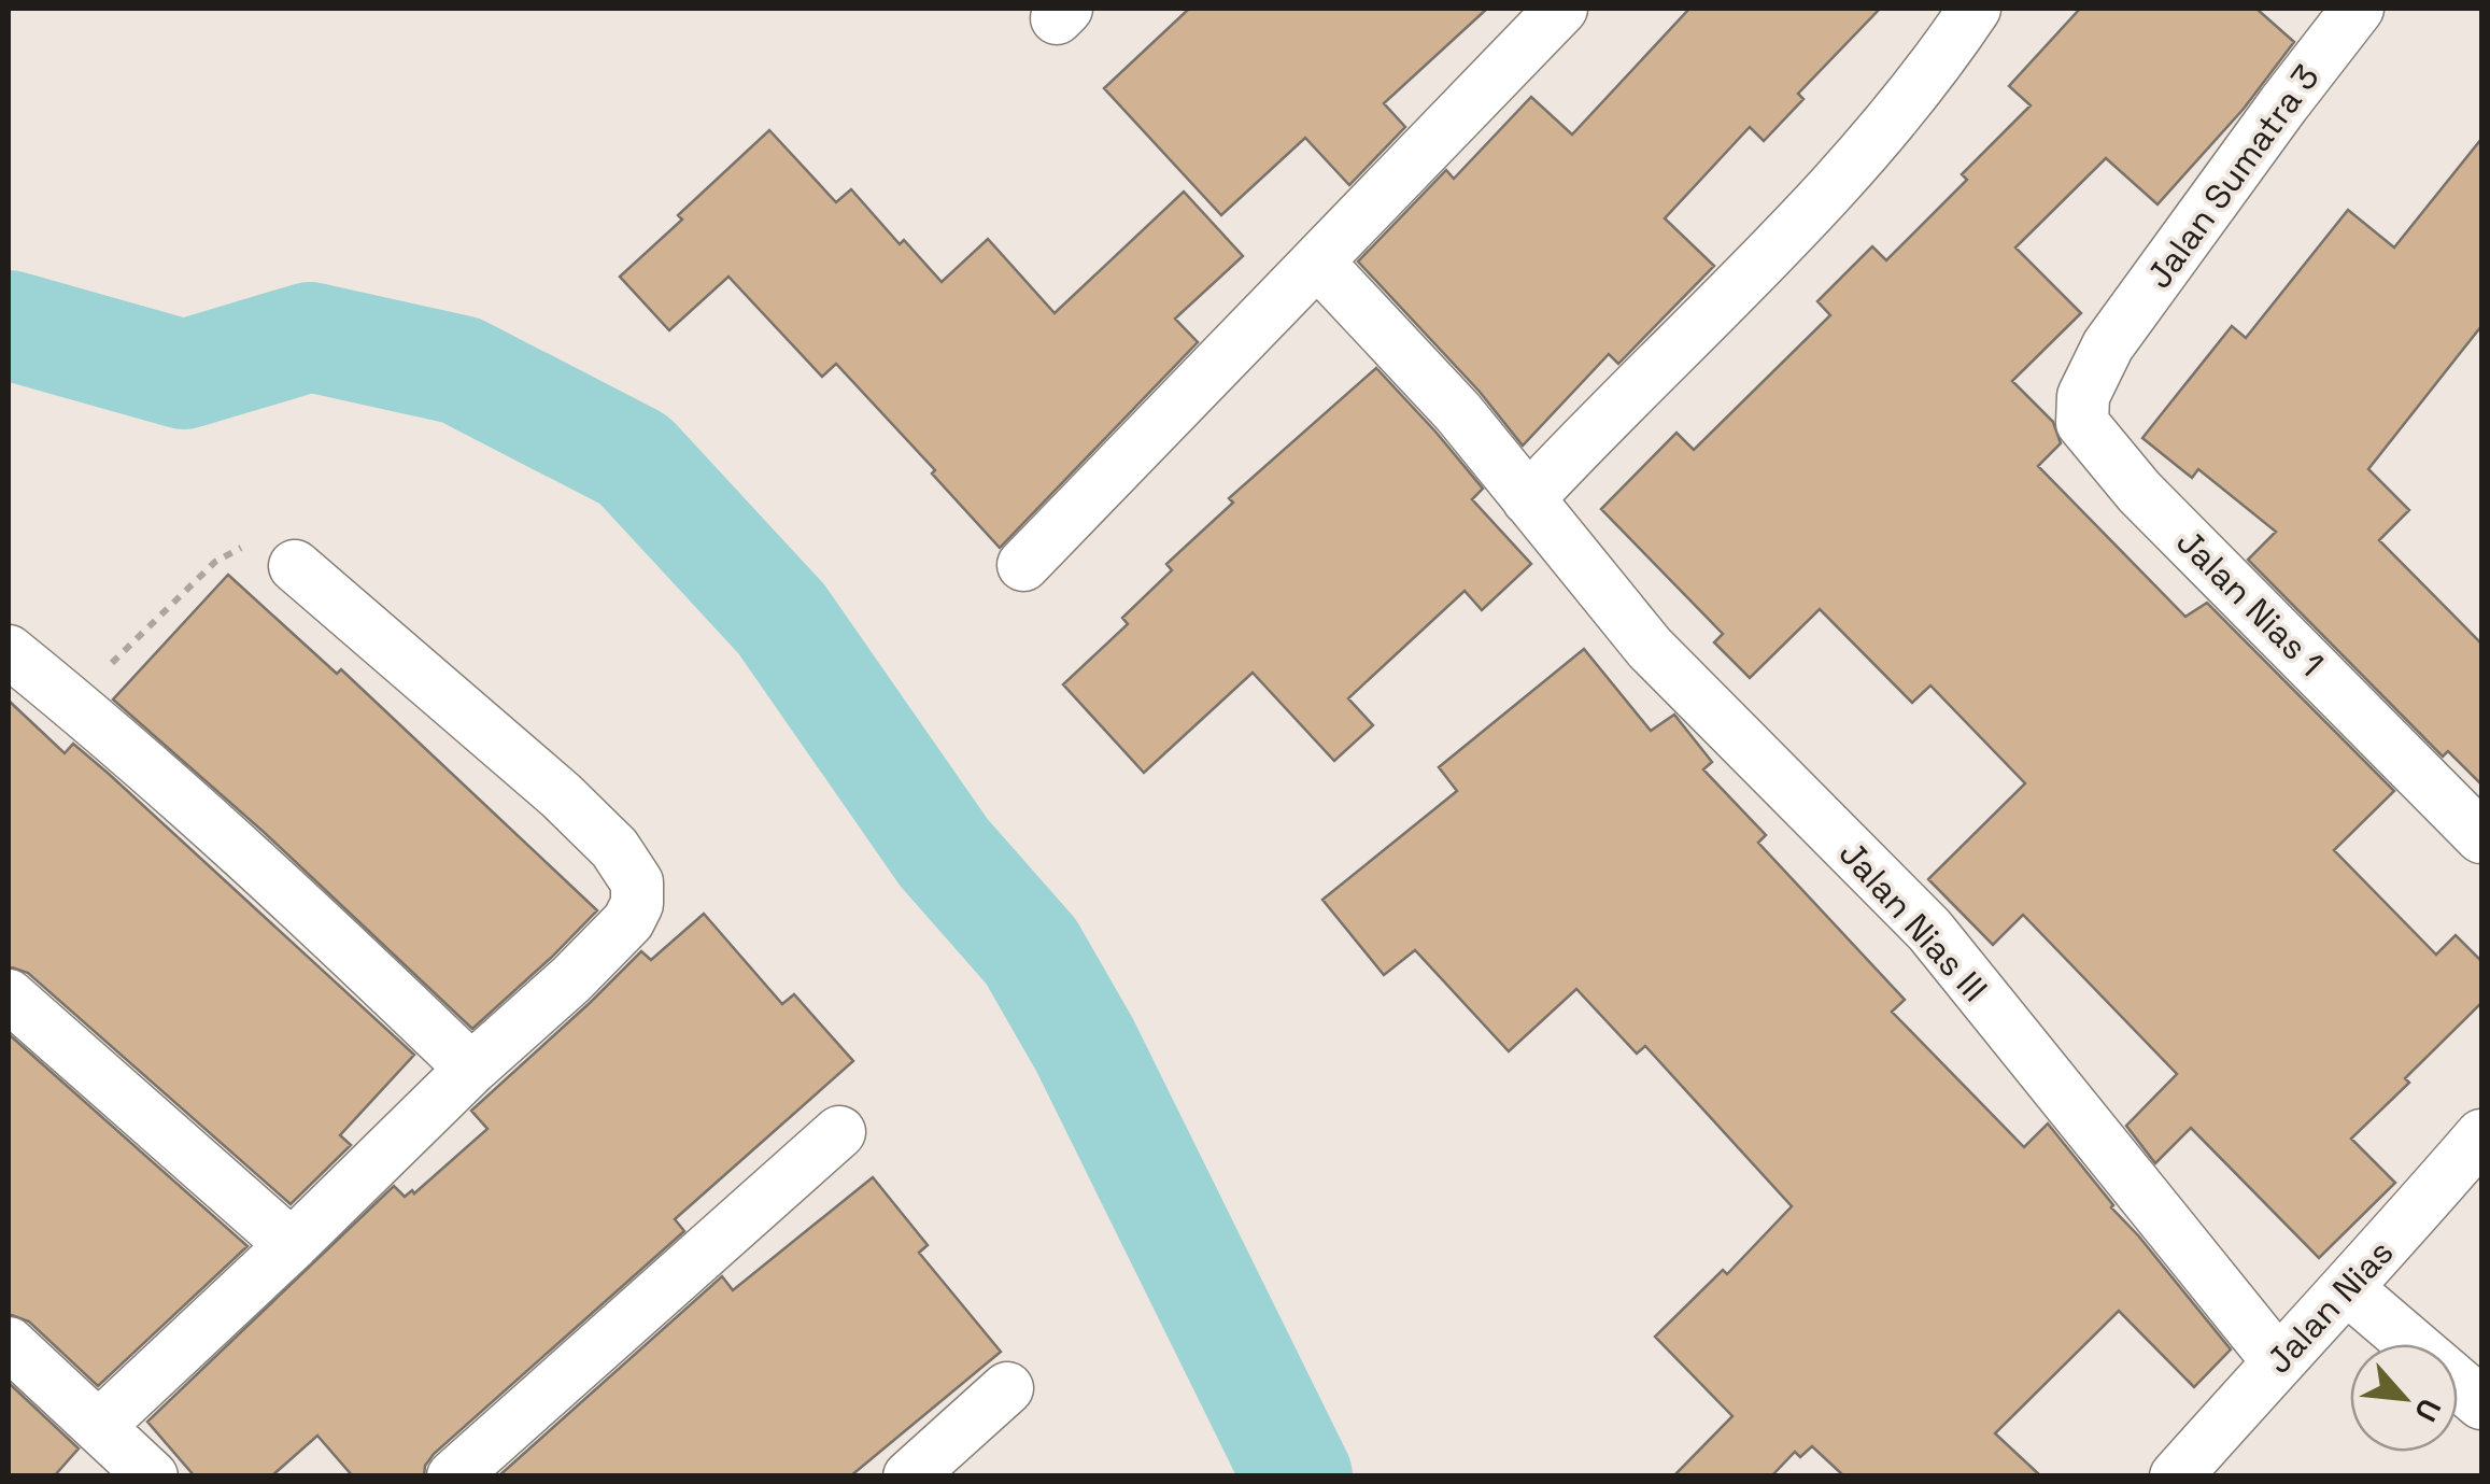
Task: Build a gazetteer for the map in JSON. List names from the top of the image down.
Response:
{
  "streets": {
    "street": [
      "Jalan Sumatra 3",
      "Jalan Nias 1",
      "Jalan Nias III",
      "Jalan Nias"
    ]
  },
  "crossings": [
    ["Jalan Sumatra 3", "Jalan Nias 1"],
    ["Jalan Nias III", "Jalan Nias"]
  ],
  "north": "bottom right"
}
